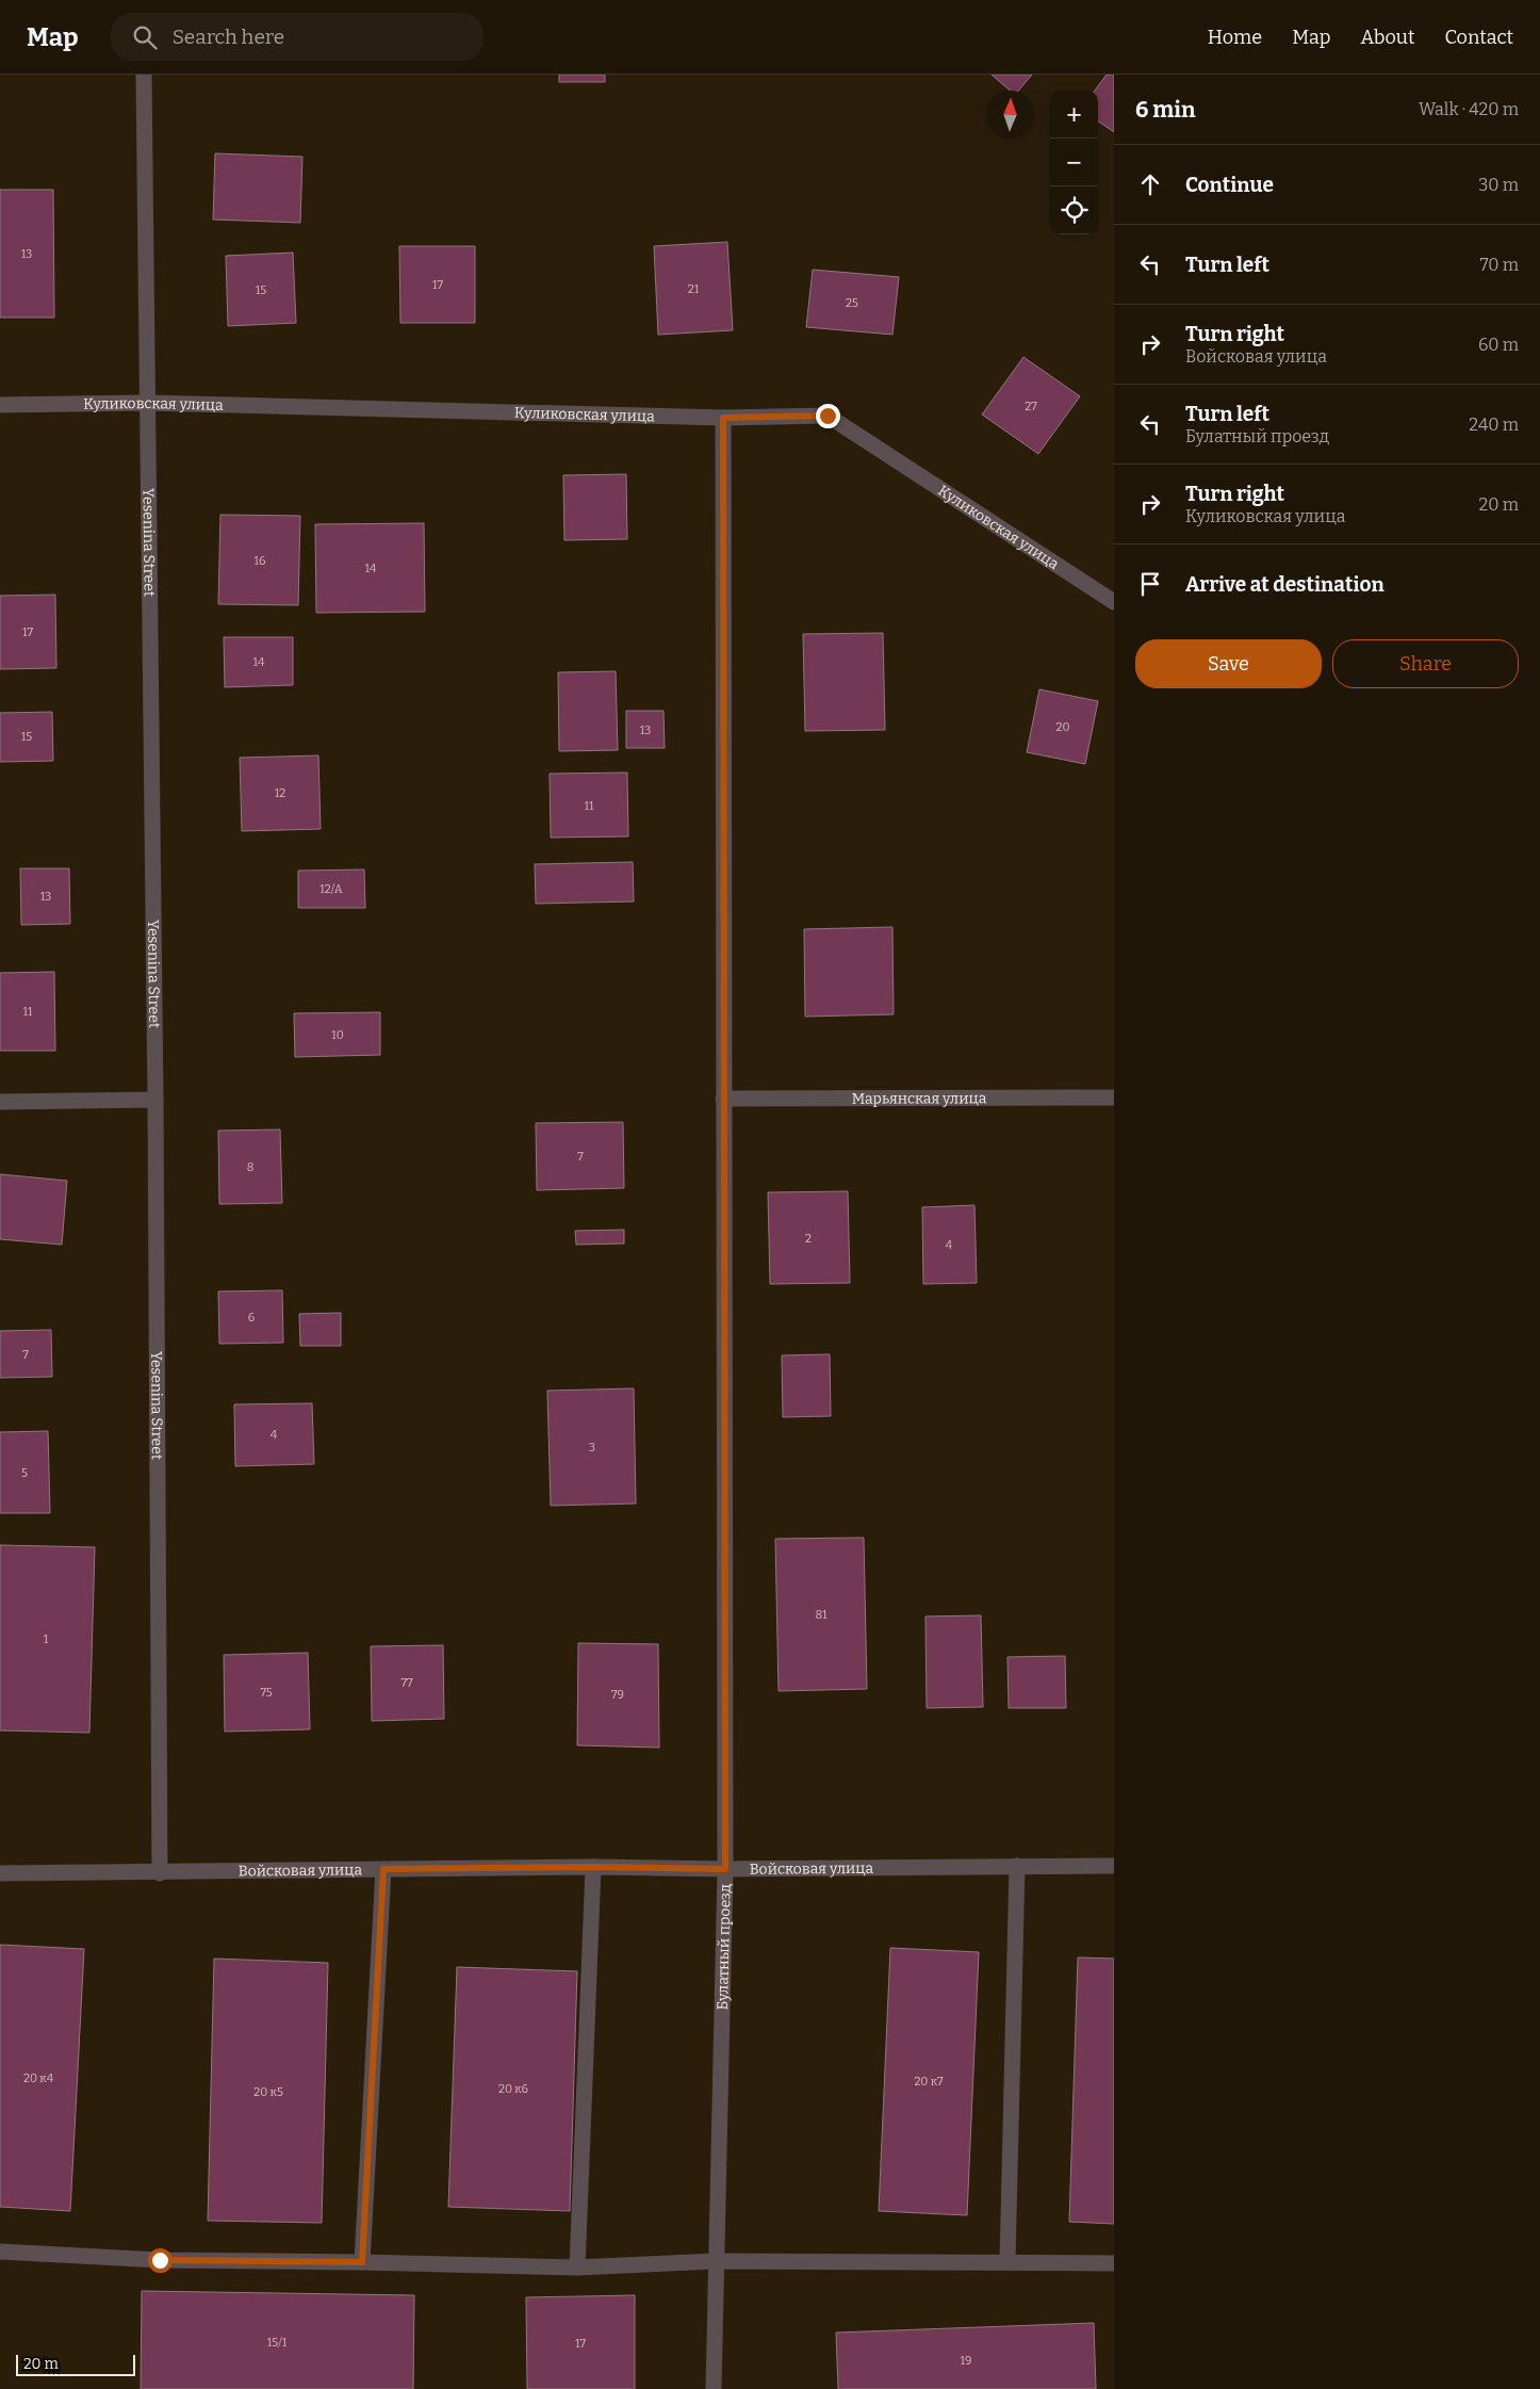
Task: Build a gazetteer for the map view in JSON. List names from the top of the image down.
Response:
{
  "streets": {
    "street": [
      "Куликовская улица",
      "Yesenina Street",
      "Марьянская улица",
      "Войсковая улица",
      "Булатный проезд"
    ]
  },
  "crossings": [
    ["Куликовская улица", "Yesenina Street"],
    ["Куликовская улица", "Булатный проезд"],
    ["Yesenina Street", "Войсковая улица"],
    ["Марьянская улица", "Булатный проезд"],
    ["Войсковая улица", "Булатный проезд"]
  ],
  "house_numbers": [
    "13",
    "17",
    "21",
    "15",
    "25",
    "27",
    "16",
    "14",
    "17",
    "14",
    "20",
    "13",
    "15",
    "12",
    "11",
    "12/А",
    "13",
    "11",
    "10",
    "7",
    "8",
    "2",
    "4",
    "6",
    "7",
    "4",
    "3",
    "5",
    "81",
    "1",
    "77",
    "75",
    "79",
    "20 к4",
    "20 к7",
    "20 к6",
    "20 к5",
    "15/1",
    "17",
    "19"
  ],
  "scale_bar": "20 m",
  "north": "top",
  "page": {
    "header": "Map",
    "search": "Search here",
    "nav": [
      "Home",
      "Map",
      "About",
      "Contact"
    ],
    "heading": ["6 min", "Walk · 420 m"],
    "map_buttons": ["+", "−"],
    "list": [
      ["Continue", "30 m"],
      ["Turn left", "70 m"],
      ["Turn right", "Войсковая улица", "60 m"],
      ["Turn left", "Булатный проезд", "240 m"],
      ["Turn right", "Куликовская улица", "20 m"],
      "Arrive at destination"
    ],
    "buttons": ["Save", "Share"],
    "scale": "20 m"
  }
}
